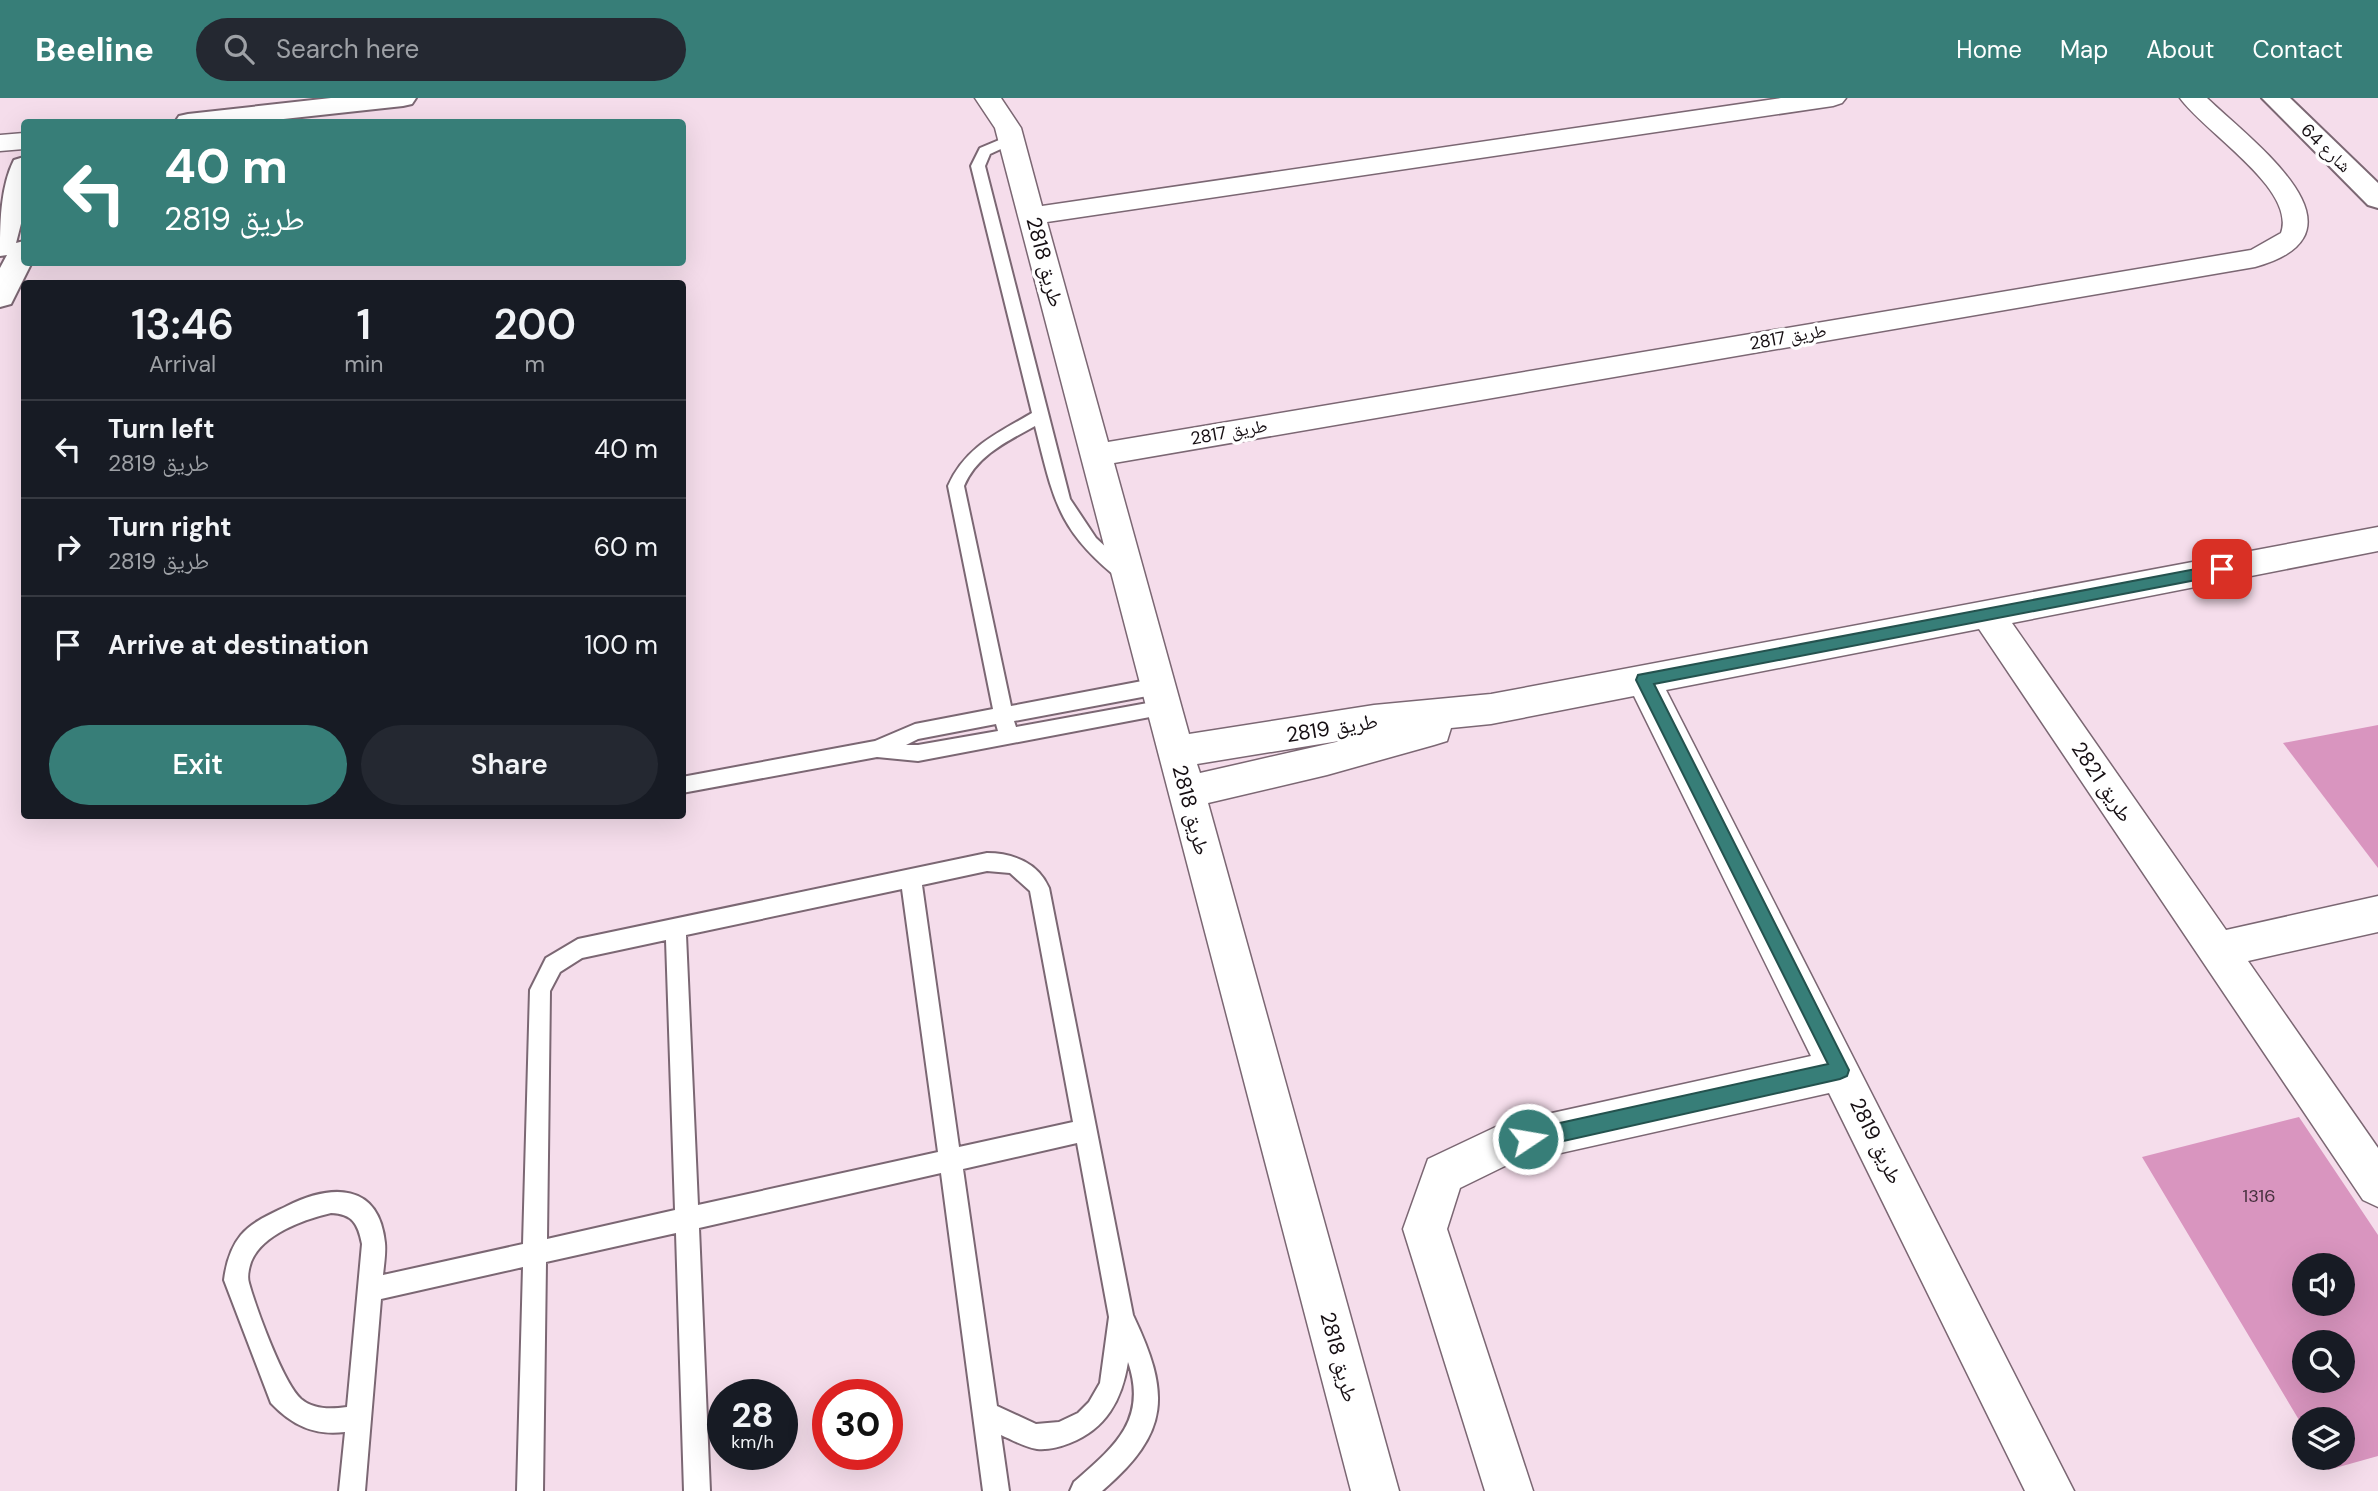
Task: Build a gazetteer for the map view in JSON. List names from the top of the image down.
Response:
{
  "streets": {
    "street": [
      "شارع 64",
      "طريق 2818",
      "طريق 2817",
      "طريق 2819",
      "طريق 2821"
    ]
  },
  "crossings": [
    ["طريق 2818", "طريق 2817"],
    ["طريق 2818", "طريق 2819"],
    ["طريق 2819", "طريق 2821"]
  ],
  "house_numbers": ["1316"],
  "page": {
    "header": "Beeline",
    "search": "Search here",
    "nav": [
      "Home",
      "Map",
      "About",
      "Contact"
    ],
    "turn": ["40 m", "طريق 2819"],
    "eta": [
      "13:46",
      "Arrival",
      "1",
      "min",
      "200",
      "m"
    ],
    "list": [
      {
        "name": "Turn left",
        "note": "طريق 2819",
        "value": "40 m"
      },
      {
        "name": "Turn right",
        "note": "طريق 2819",
        "value": "60 m"
      },
      {
        "name": "Arrive at destination",
        "value": "100 m"
      }
    ],
    "buttons": ["Exit", "Share"],
    "speed": "28 km/h",
    "limit": "30"
  }
}
